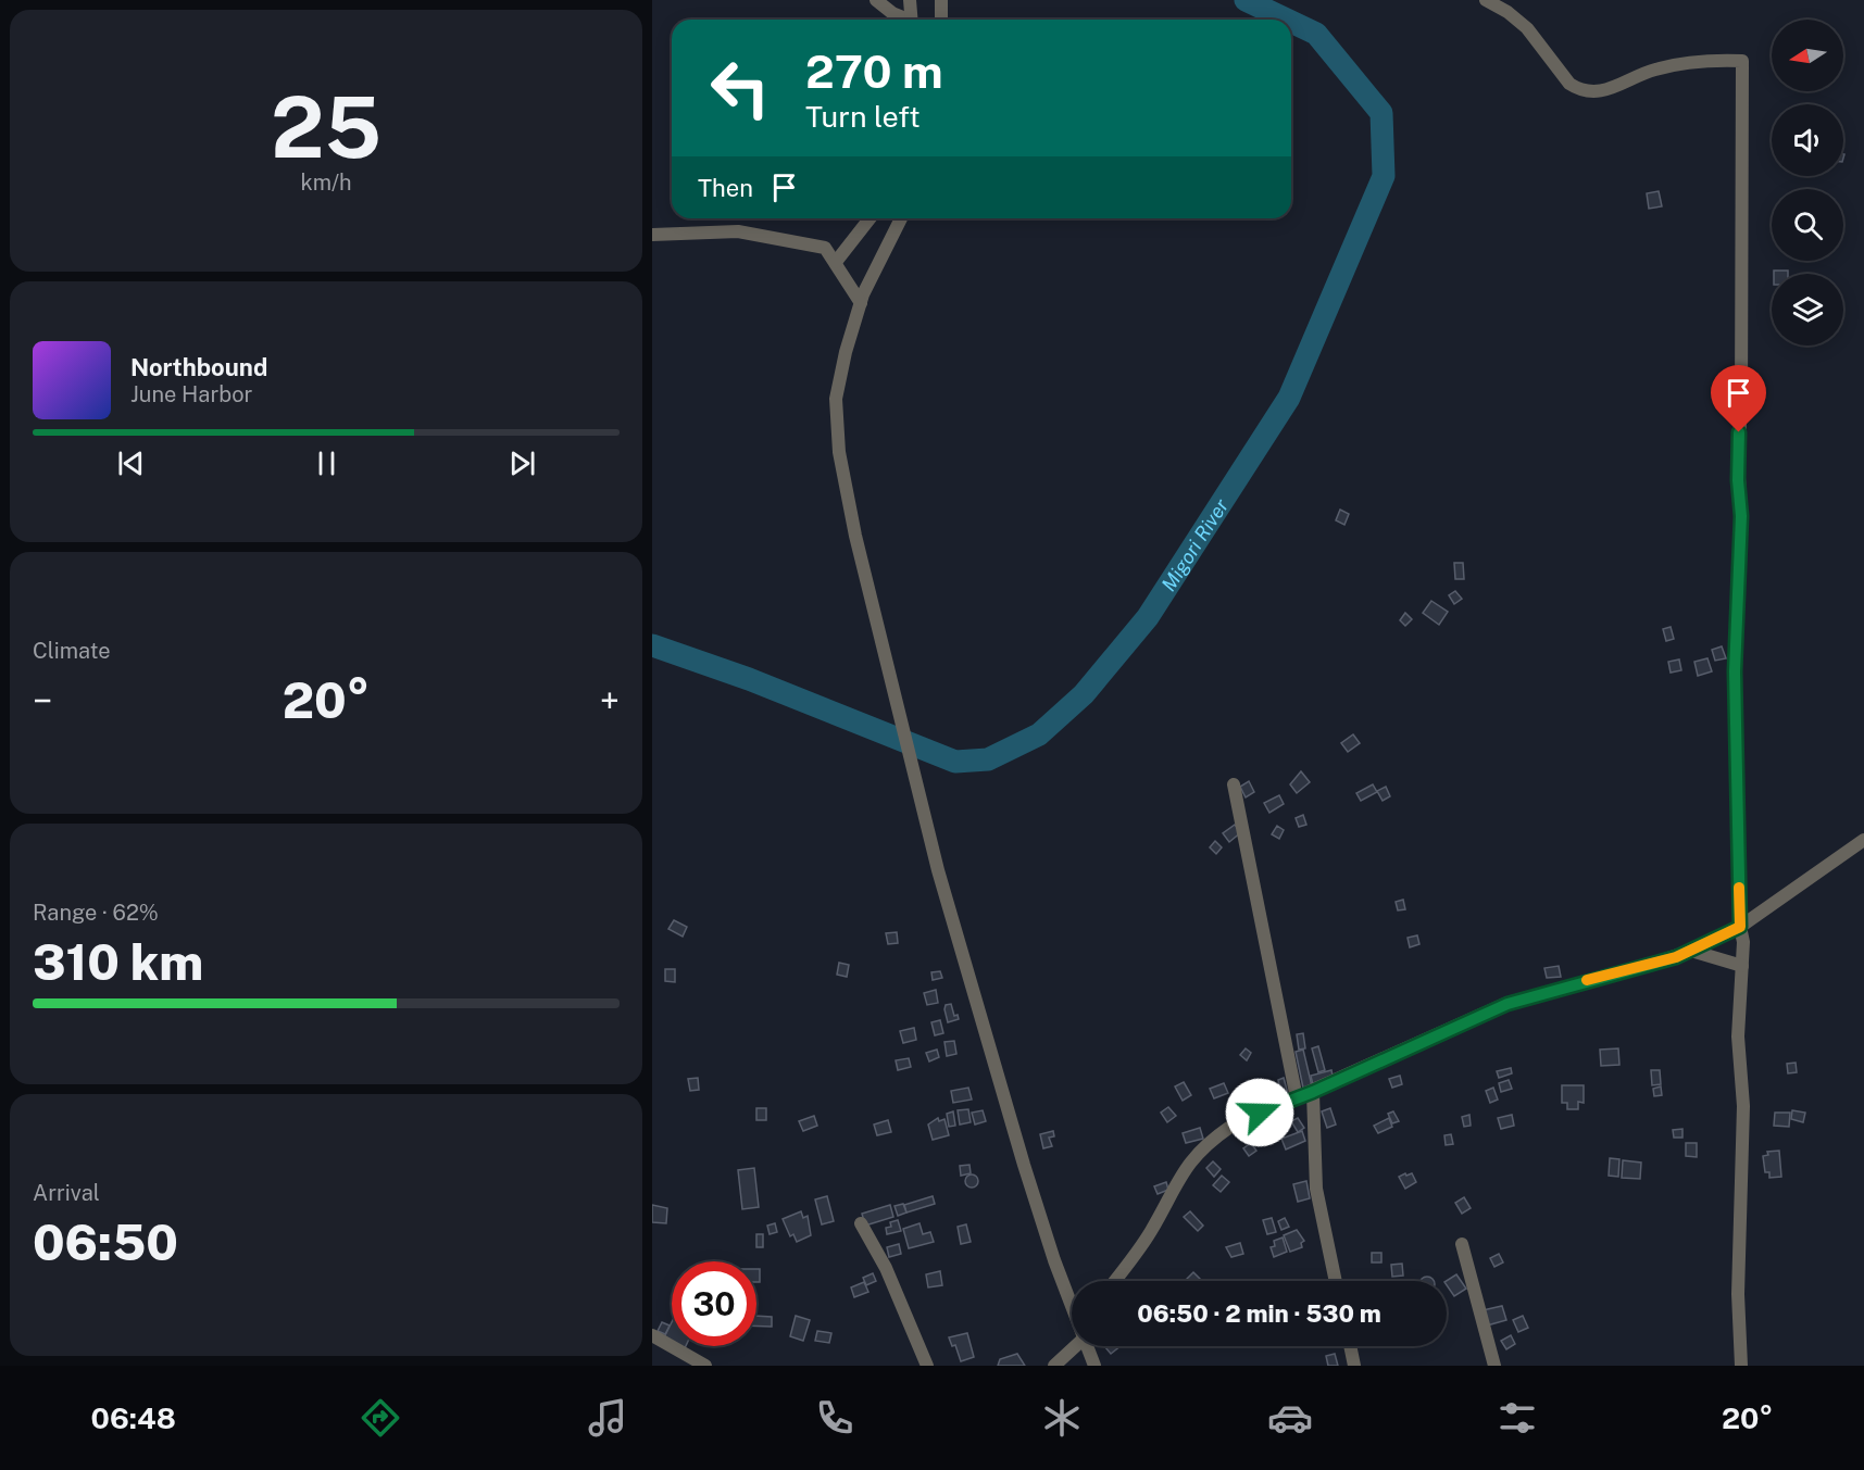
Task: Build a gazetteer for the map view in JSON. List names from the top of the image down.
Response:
{
  "water": ["Migori River"],
  "north": "left",
  "page": {
    "tile": [
      ["25", "km/h"],
      "Climate",
      ["Range · 62%", "310 km"],
      ["Arrival", "06:50"]
    ],
    "turn": ["270 m", "Turn left"],
    "then": "Then",
    "song": ["Northbound", "June Harbor"],
    "heat": ["−", "20°", "+"],
    "limit": "30",
    "trip": "06:50 · 2 min · 530 m",
    "tabs": ["06:48", "20°"]
  }
}
